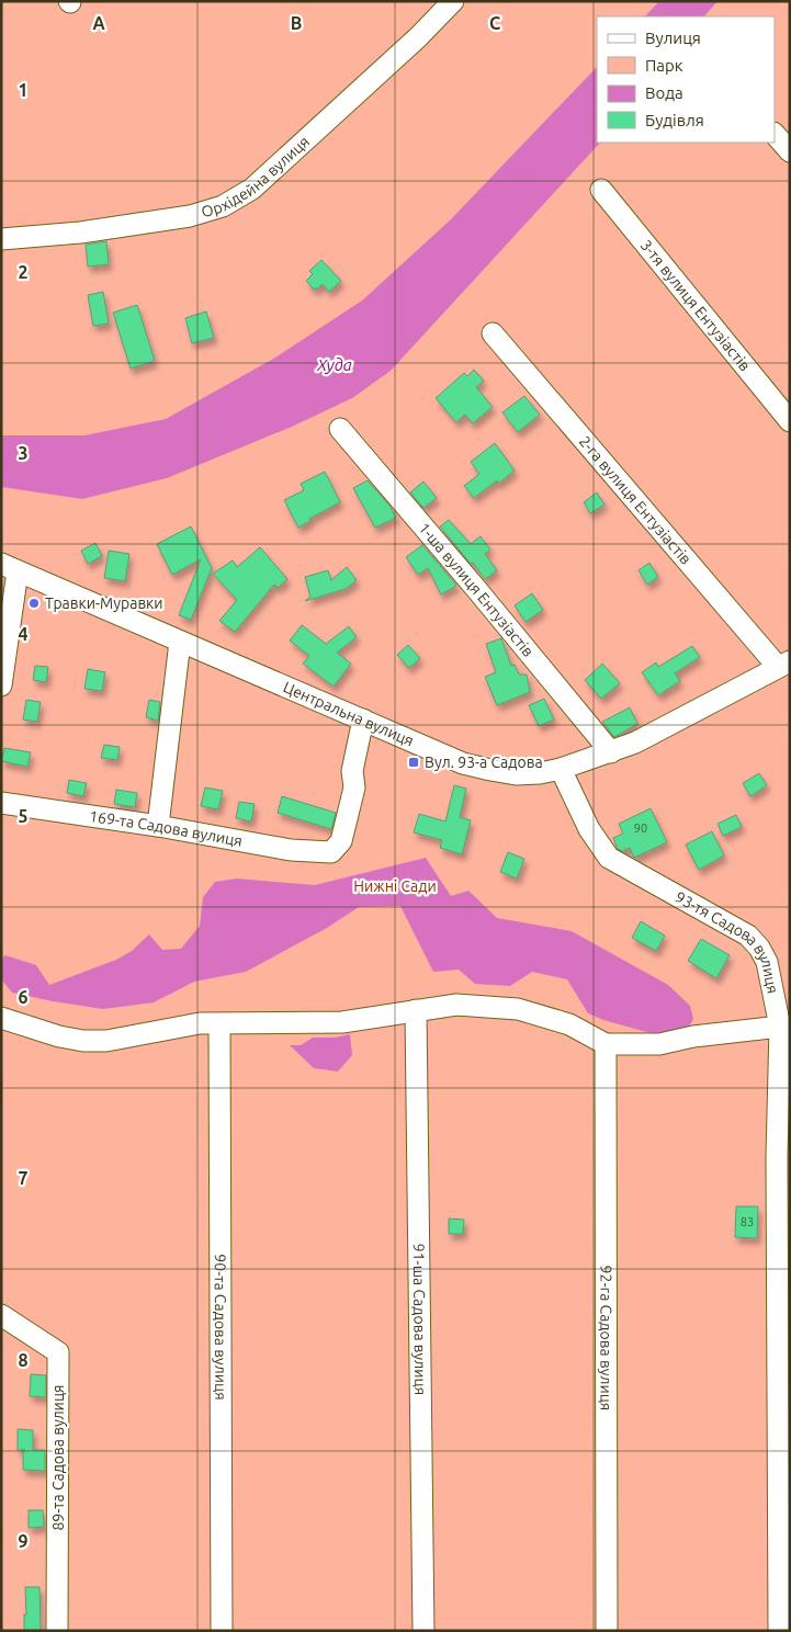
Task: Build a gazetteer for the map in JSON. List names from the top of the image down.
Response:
{
  "streets": {
    "street": [
      "Орхідейна вулиця",
      "3-тя вулиця Ентузіастів",
      "2-га вулиця Ентузіастів",
      "1-ша вулиця Ентузіастів",
      "Центральна вулиця",
      "169-та Садова вулиця",
      "93-тя Садова вулиця",
      "91-ша Садова вулиця",
      "90-та Садова вулиця",
      "92-га Садова вулиця",
      "89-та Садова вулиця"
    ]
  },
  "crossings": [
    ["2-га вулиця Ентузіастів", "Центральна вулиця"],
    ["1-ша вулиця Ентузіастів", "Центральна вулиця"],
    ["Центральна вулиця", "169-та Садова вулиця"],
    ["Центральна вулиця", "93-тя Садова вулиця"]
  ],
  "water": ["Худа"],
  "parks": ["Нижні Сади"],
  "places": {
    "other": ["Травки-Муравки"],
    "transit": ["Вул. 93-а Садова"]
  },
  "house_numbers": ["90", "83"],
  "legend": [
    "Вулиця",
    "Парк",
    "Вода",
    "Будівля"
  ],
  "grid": {
    "columns": ["A", "B", "C"],
    "rows": [
      "1",
      "2",
      "3",
      "4",
      "5",
      "6",
      "7",
      "8",
      "9"
    ]
  }
}
